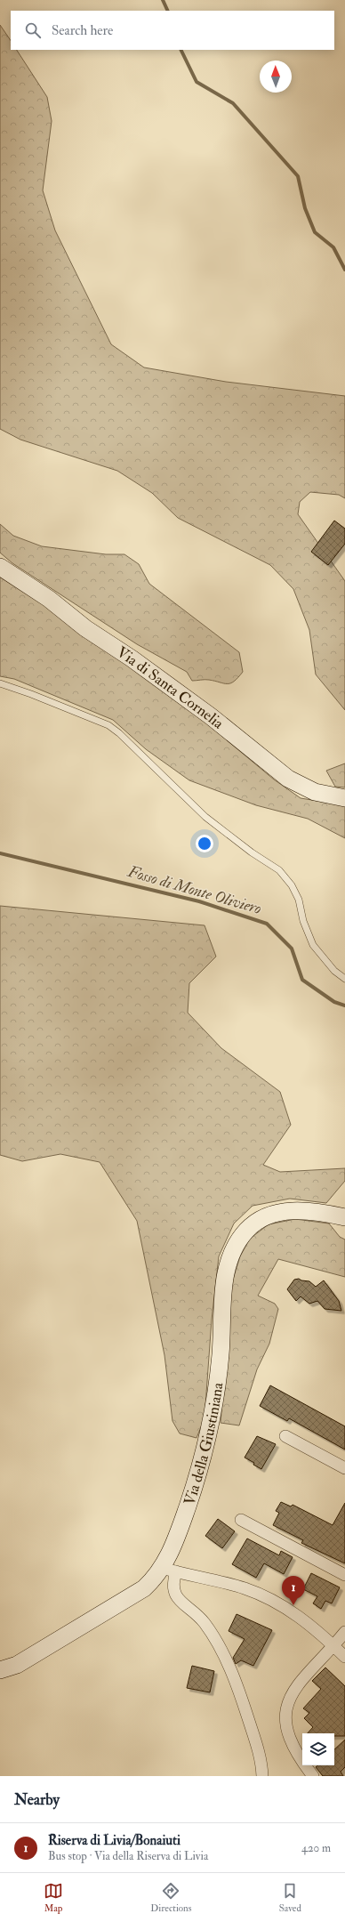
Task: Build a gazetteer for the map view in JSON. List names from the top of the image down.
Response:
{
  "streets": {
    "street": ["Via di Santa Cornelia", "Via della Giustiniana"]
  },
  "water": ["Fosso di Monte Oliviero"],
  "north": "top",
  "page": {
    "search": "Search here",
    "pins": "1",
    "heading": "Nearby",
    "list": [
      {
        "mark": "1",
        "name": "Riserva di Livia/Bonaiuti",
        "note": "Bus stop · Via della Riserva di Livia",
        "value": "420 m"
      }
    ],
    "nav": ["Map", "Directions", "Saved"]
  }
}
